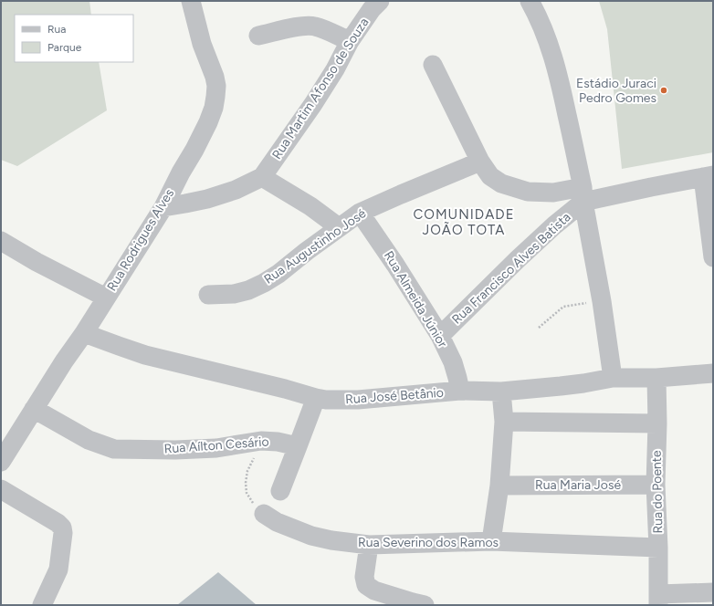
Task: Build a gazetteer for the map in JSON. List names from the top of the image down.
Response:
{
  "streets": {
    "street": [
      "Rua Martim Afonso de Souza",
      "Rua Rodrigues Alves",
      "Rua Augustinho José",
      "Rua Francisco Alves Batista",
      "Rua Almeida Júnior",
      "Rua José Betânio",
      "Rua Aílton Cesário",
      "Rua Maria José",
      "Rua do Poente",
      "Rua Severino dos Ramos"
    ]
  },
  "crossings": [
    ["Rua Rodrigues Alves", "Rua José Betânio"],
    ["Rua Rodrigues Alves", "Rua Aílton Cesário"],
    ["Rua Augustinho José", "Rua Almeida Júnior"],
    ["Rua Francisco Alves Batista", "Rua Almeida Júnior"],
    ["Rua Almeida Júnior", "Rua José Betânio"],
    ["Rua José Betânio", "Rua do Poente"],
    ["Rua Maria José", "Rua do Poente"],
    ["Rua do Poente", "Rua Severino dos Ramos"]
  ],
  "districts": ["COMUNIDADE JOÃO TOTA"],
  "places": ["Estádio Juraci Pedro Gomes"],
  "legend": ["Rua", "Parque"]
}
